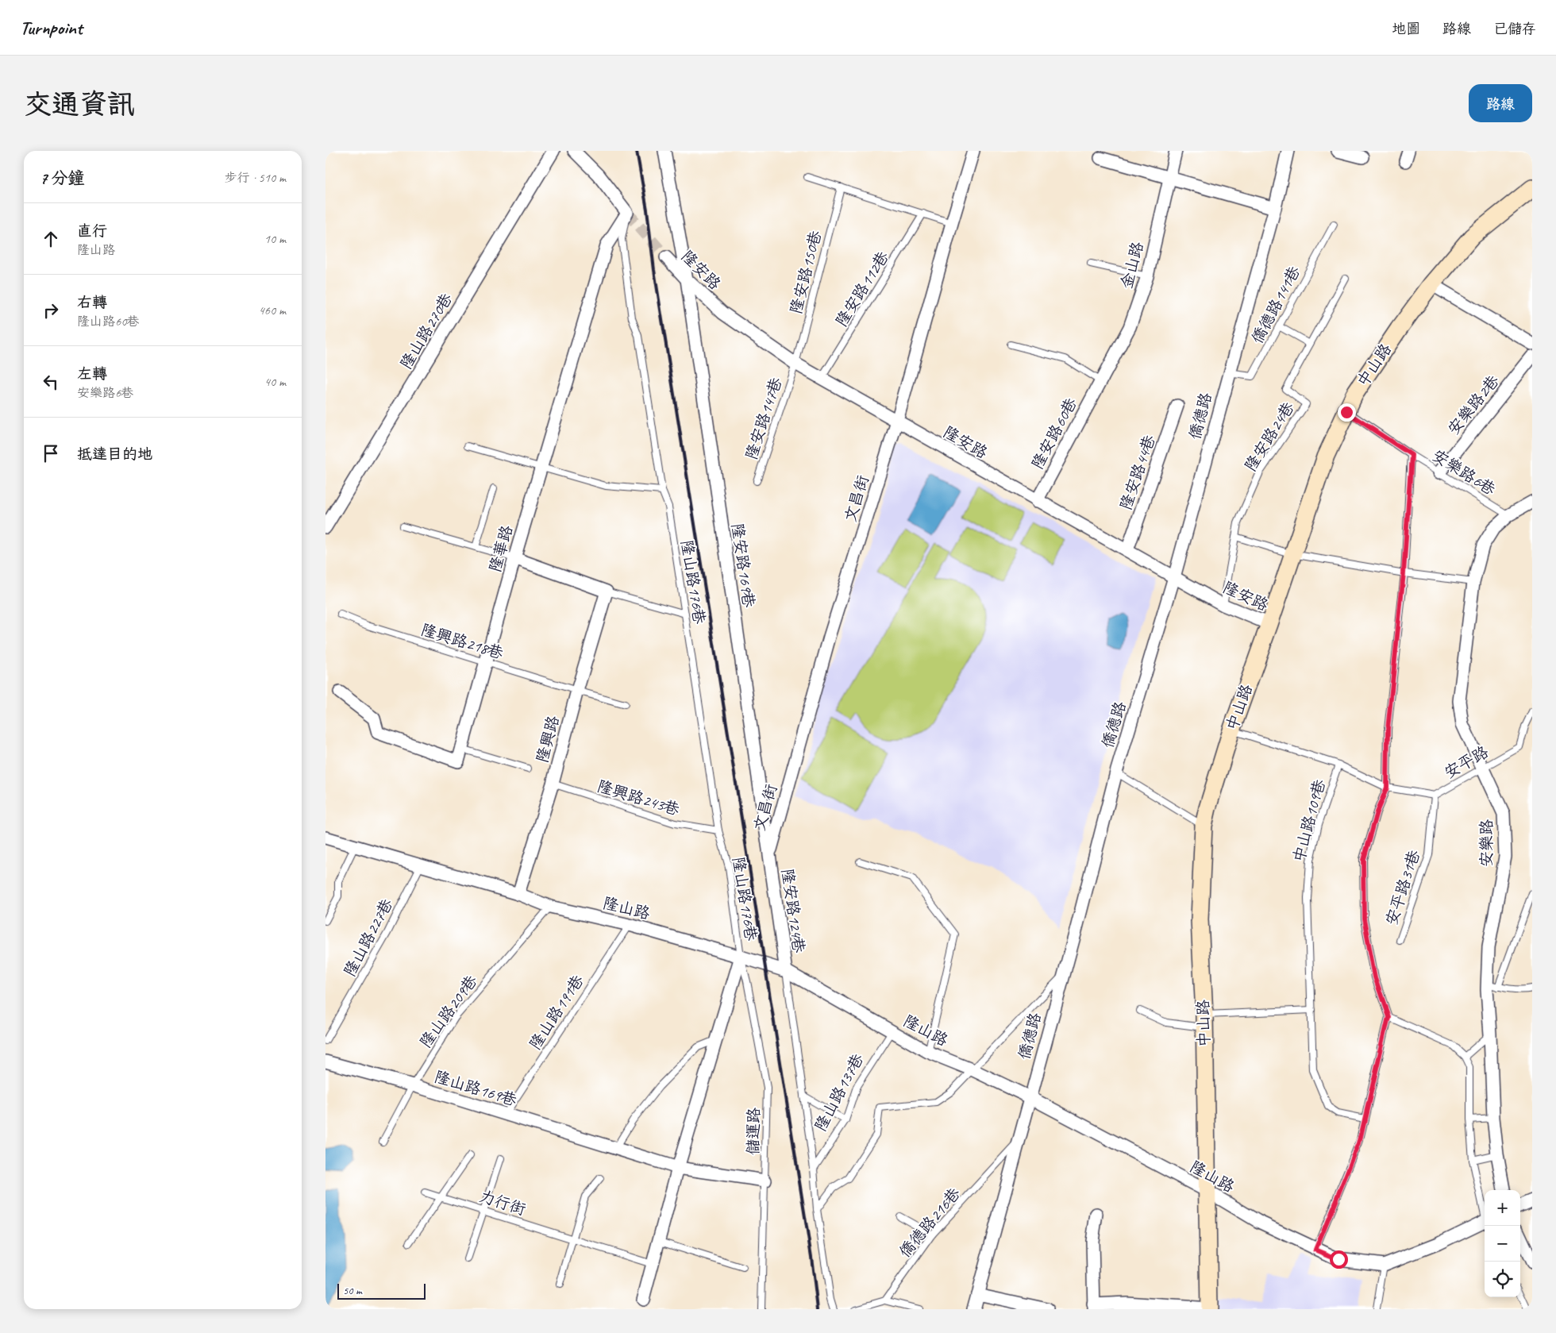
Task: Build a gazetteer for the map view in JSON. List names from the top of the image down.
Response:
{
  "streets": {
    "street": [
      "金山路",
      "隆安路",
      "隆山路270巷",
      "中山路",
      "安樂路2巷",
      "僑德路",
      "隆安路60巷",
      "隆安路44巷",
      "文昌街",
      "隆華路",
      "隆安路169巷",
      "隆興路",
      "安樂路",
      "隆山路",
      "隆安路124巷",
      "隆山路169巷"
    ],
    "lane": [
      "隆安路150巷",
      "隆安路112巷",
      "僑德路141巷",
      "隆安路147巷",
      "隆安路24巷",
      "安樂路6巷",
      "隆山路176巷",
      "隆興路218巷",
      "安平路",
      "隆興路243巷",
      "中山路109巷",
      "安平路31巷",
      "隆山路227巷",
      "隆山路209巷",
      "隆山路191巷",
      "隆山路137巷",
      "儲運路",
      "力行街",
      "僑德路216巷"
    ]
  },
  "crossings": [
    ["金山路", "隆安路60巷"],
    ["隆安路", "隆安路150巷"],
    ["隆安路", "隆安路112巷"],
    ["隆安路", "中山路"],
    ["隆安路", "僑德路"],
    ["隆安路", "隆安路147巷"],
    ["隆安路", "隆安路60巷"],
    ["隆安路", "隆安路24巷"],
    ["隆安路", "隆安路44巷"],
    ["隆安路", "文昌街"],
    ["隆安路", "隆安路169巷"],
    ["隆安路150巷", "隆安路147巷"],
    ["僑德路141巷", "僑德路"],
    ["中山路", "安樂路6巷"],
    ["中山路", "隆山路"],
    ["安樂路2巷", "安樂路6巷"],
    ["僑德路", "隆山路"],
    ["僑德路", "僑德路216巷"],
    ["安樂路6巷", "安樂路"],
    ["文昌街", "隆安路169巷"],
    ["文昌街", "隆安路124巷"],
    ["隆華路", "隆山路176巷"],
    ["隆華路", "隆興路218巷"],
    ["隆安路169巷", "隆安路124巷"],
    ["隆山路176巷", "隆興路243巷"],
    ["隆山路176巷", "隆山路"],
    ["隆山路176巷", "儲運路"],
    ["隆興路218巷", "隆興路"],
    ["隆興路", "隆興路243巷"],
    ["隆興路", "隆山路"],
    ["安平路", "中山路109巷"],
    ["安平路", "安樂路"],
    ["安平路", "安平路31巷"],
    ["隆山路", "隆安路124巷"],
    ["隆山路", "隆山路227巷"],
    ["隆山路", "隆山路209巷"],
    ["隆山路", "隆山路191巷"],
    ["隆山路", "隆山路137巷"],
    ["隆山路", "儲運路"],
    ["隆山路209巷", "隆山路169巷"],
    ["隆山路191巷", "隆山路169巷"]
  ],
  "scale_bar": "50 m",
  "page": {
    "header": "Turnpoint",
    "nav": ["地圖", "路線", "已儲存"],
    "buttons": "路線",
    "title": "交通資訊",
    "heading": ["7 分鐘", "步行 · 510 m"],
    "list": [
      ["直行", "隆山路", "10 m"],
      ["右轉", "隆山路60巷", "460 m"],
      ["左轉", "安樂路6巷", "40 m"],
      "抵達目的地"
    ],
    "map_buttons": ["+", "−"],
    "scale": "50 m"
  }
}
